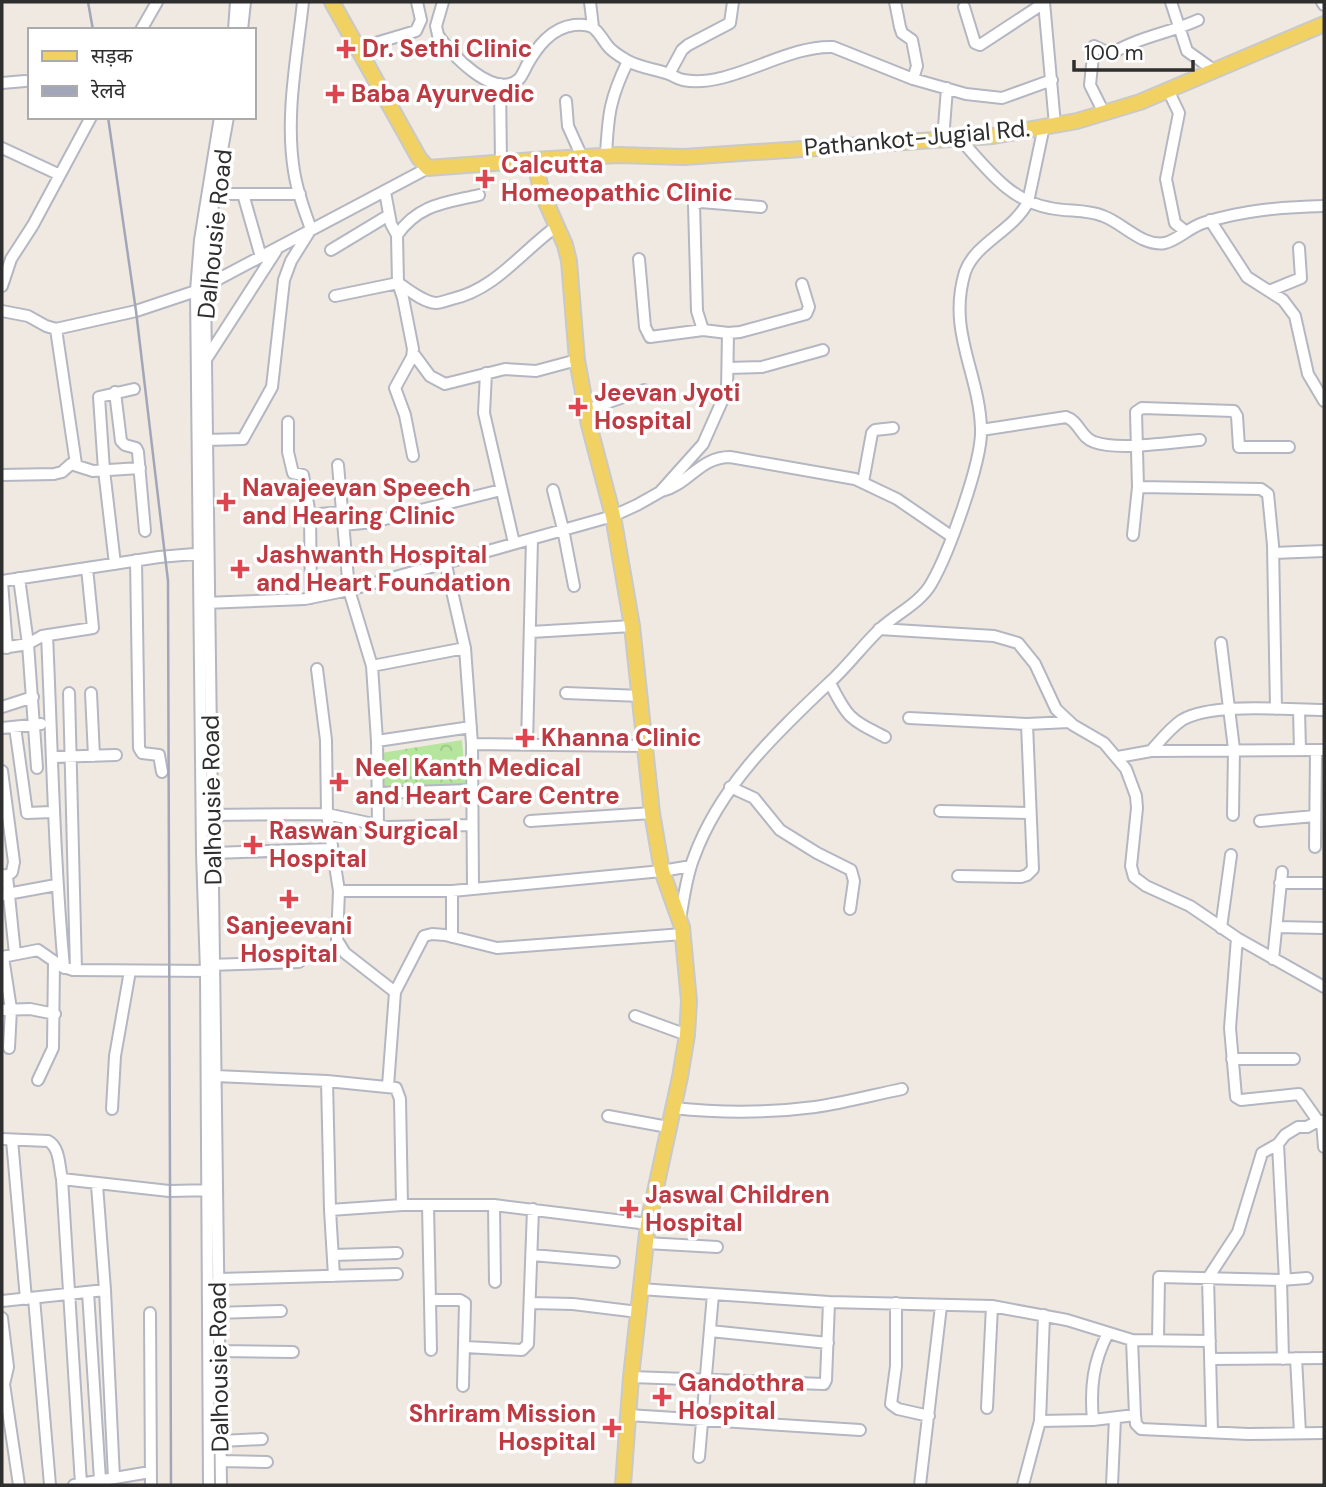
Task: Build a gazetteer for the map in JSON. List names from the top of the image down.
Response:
{
  "streets": {
    "main road": ["Pathankot-Jugial Rd."],
    "street": ["Dalhousie Road"]
  },
  "places": {
    "health": [
      "Dr. Sethi Clinic",
      "Baba Ayurvedic",
      "Calcutta Homeopathic Clinic",
      "Jeevan Jyoti Hospital",
      "Navajeevan Speech and Hearing Clinic",
      "Jashwanth Hospital and Heart Foundation",
      "Khanna Clinic",
      "Neel Kanth Medical and Heart Care Centre",
      "Raswan Surgical Hospital",
      "Sanjeevani Hospital",
      "Jaswal Children Hospital",
      "Gandothra Hospital",
      "Shriram Mission Hospital"
    ]
  },
  "legend": ["सड़क", "रेलवे"],
  "scale_bar": "100 m"
}
